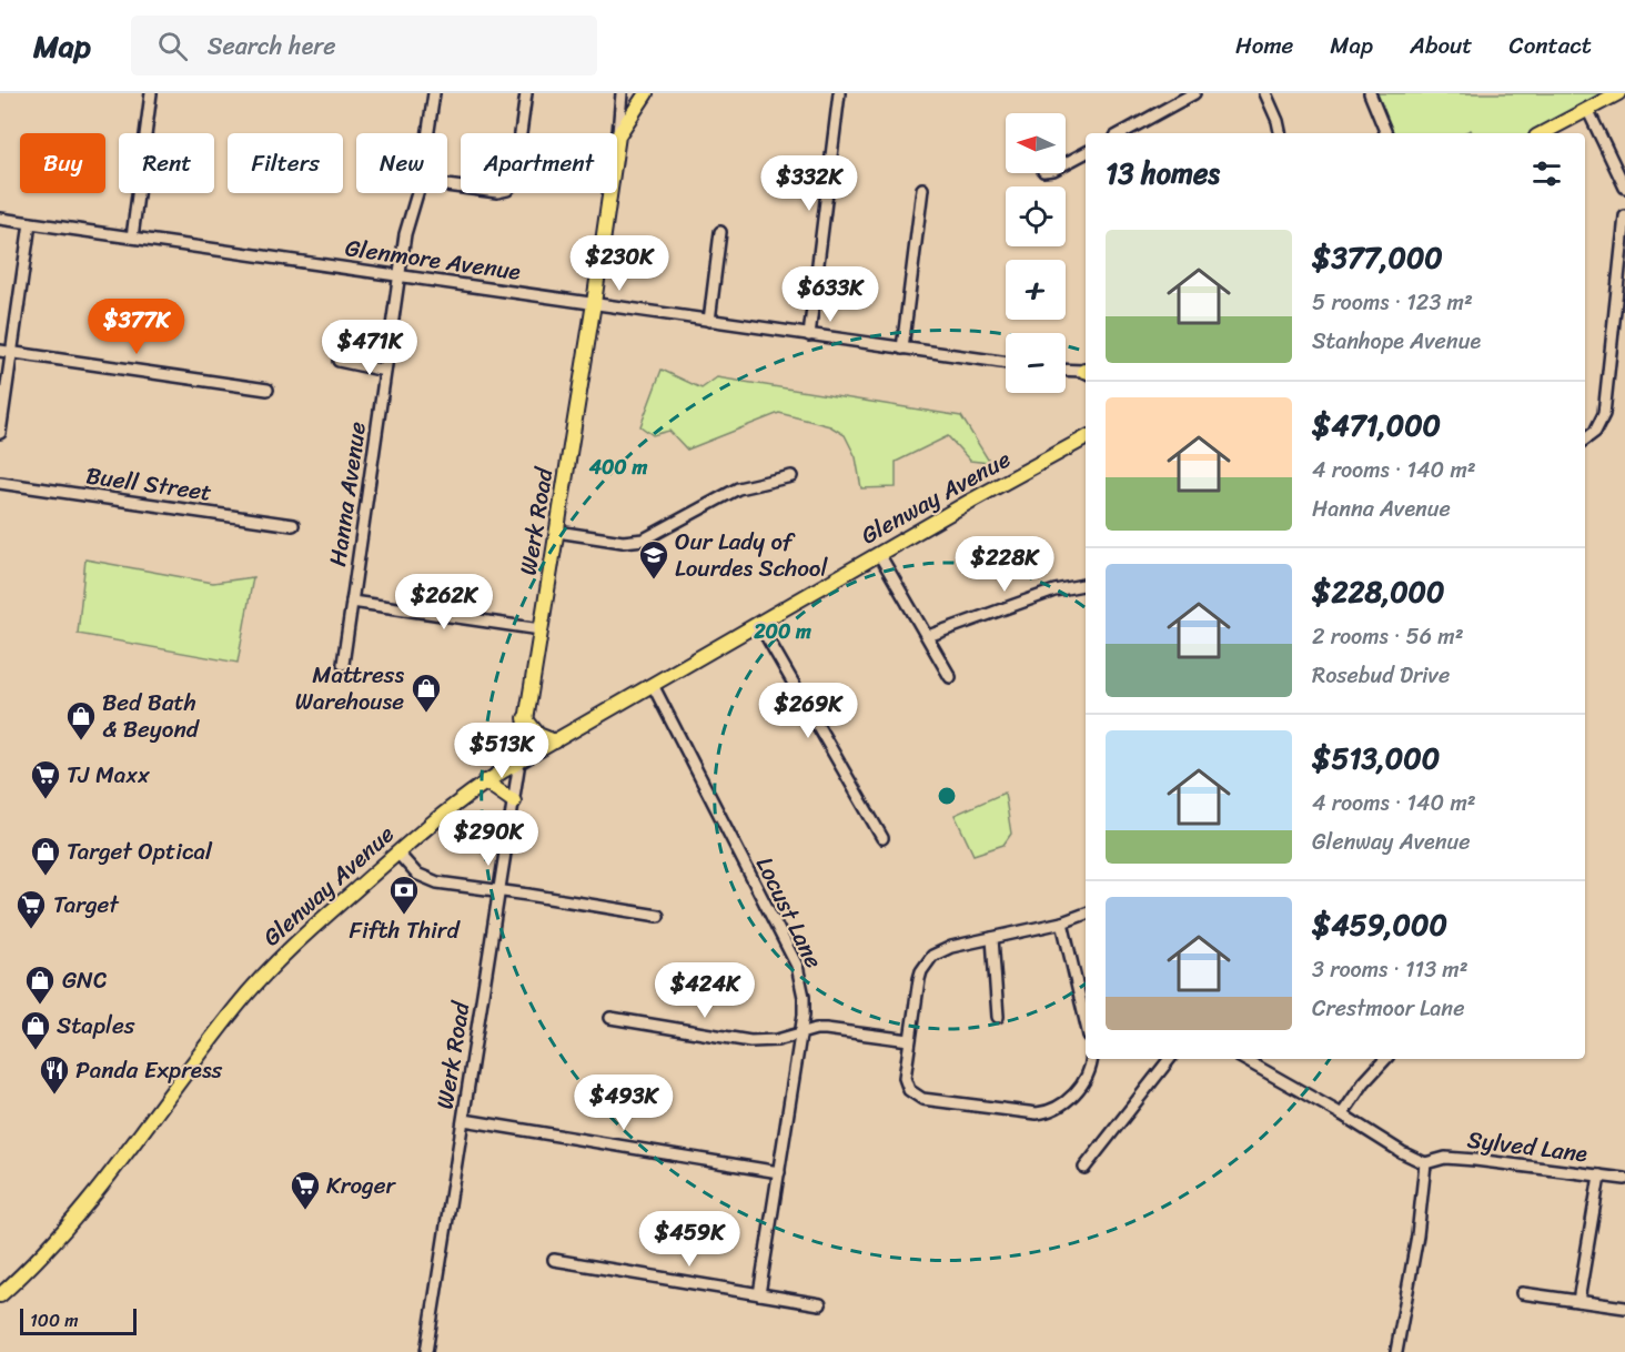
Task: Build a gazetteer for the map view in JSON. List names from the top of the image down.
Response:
{
  "streets": {
    "main road": ["Glenway Avenue", "Werk Road"],
    "street": [
      "Glenmore Avenue",
      "Buell Street",
      "Hanna Avenue",
      "Locust Lane",
      "Sylved Lane"
    ]
  },
  "crossings": [
    ["Glenmore Avenue", "Hanna Avenue"],
    ["Glenmore Avenue", "Werk Road"],
    ["Glenway Avenue", "Werk Road"],
    ["Glenway Avenue", "Locust Lane"]
  ],
  "places": {
    "school or university": ["Our Lady of Lourdes School"],
    "shop": [
      "Mattress Warehouse",
      "Bed Bath & Beyond",
      "Target Optical",
      "GNC",
      "Staples"
    ],
    "supermarket": ["TJ Maxx", "Target", "Kroger"],
    "bank": ["Fifth Third"],
    "restaurant": ["Panda Express"]
  },
  "scale_bar": "100 m",
  "north": "left",
  "page": {
    "header": "Map",
    "search": "Search here",
    "nav": [
      "Home",
      "Map",
      "About",
      "Contact"
    ],
    "map_buttons": ["+", "−"],
    "chip": [
      "Buy",
      "Rent",
      "Filters",
      "New",
      "Apartment"
    ],
    "heading": "13 homes",
    "price": [
      "$332K",
      "$230K",
      "$633K",
      "$377K",
      "$471K",
      "$228K",
      "$262K",
      "$269K",
      "$513K",
      "$290K",
      "$424K",
      "$493K",
      "$459K"
    ],
    "list": [
      {
        "name": "$377,000",
        "note": "5 rooms · 123 m² · Stanhope Avenue"
      },
      {
        "name": "$471,000",
        "note": "4 rooms · 140 m² · Hanna Avenue"
      },
      {
        "name": "$228,000",
        "note": "2 rooms · 56 m² · Rosebud Drive"
      },
      {
        "name": "$513,000",
        "note": "4 rooms · 140 m² · Glenway Avenue"
      },
      {
        "name": "$459,000",
        "note": "3 rooms · 113 m² · Crestmoor Lane"
      }
    ],
    "scale": "100 m"
  },
  "rings": ["400 m", "200 m"]
}
